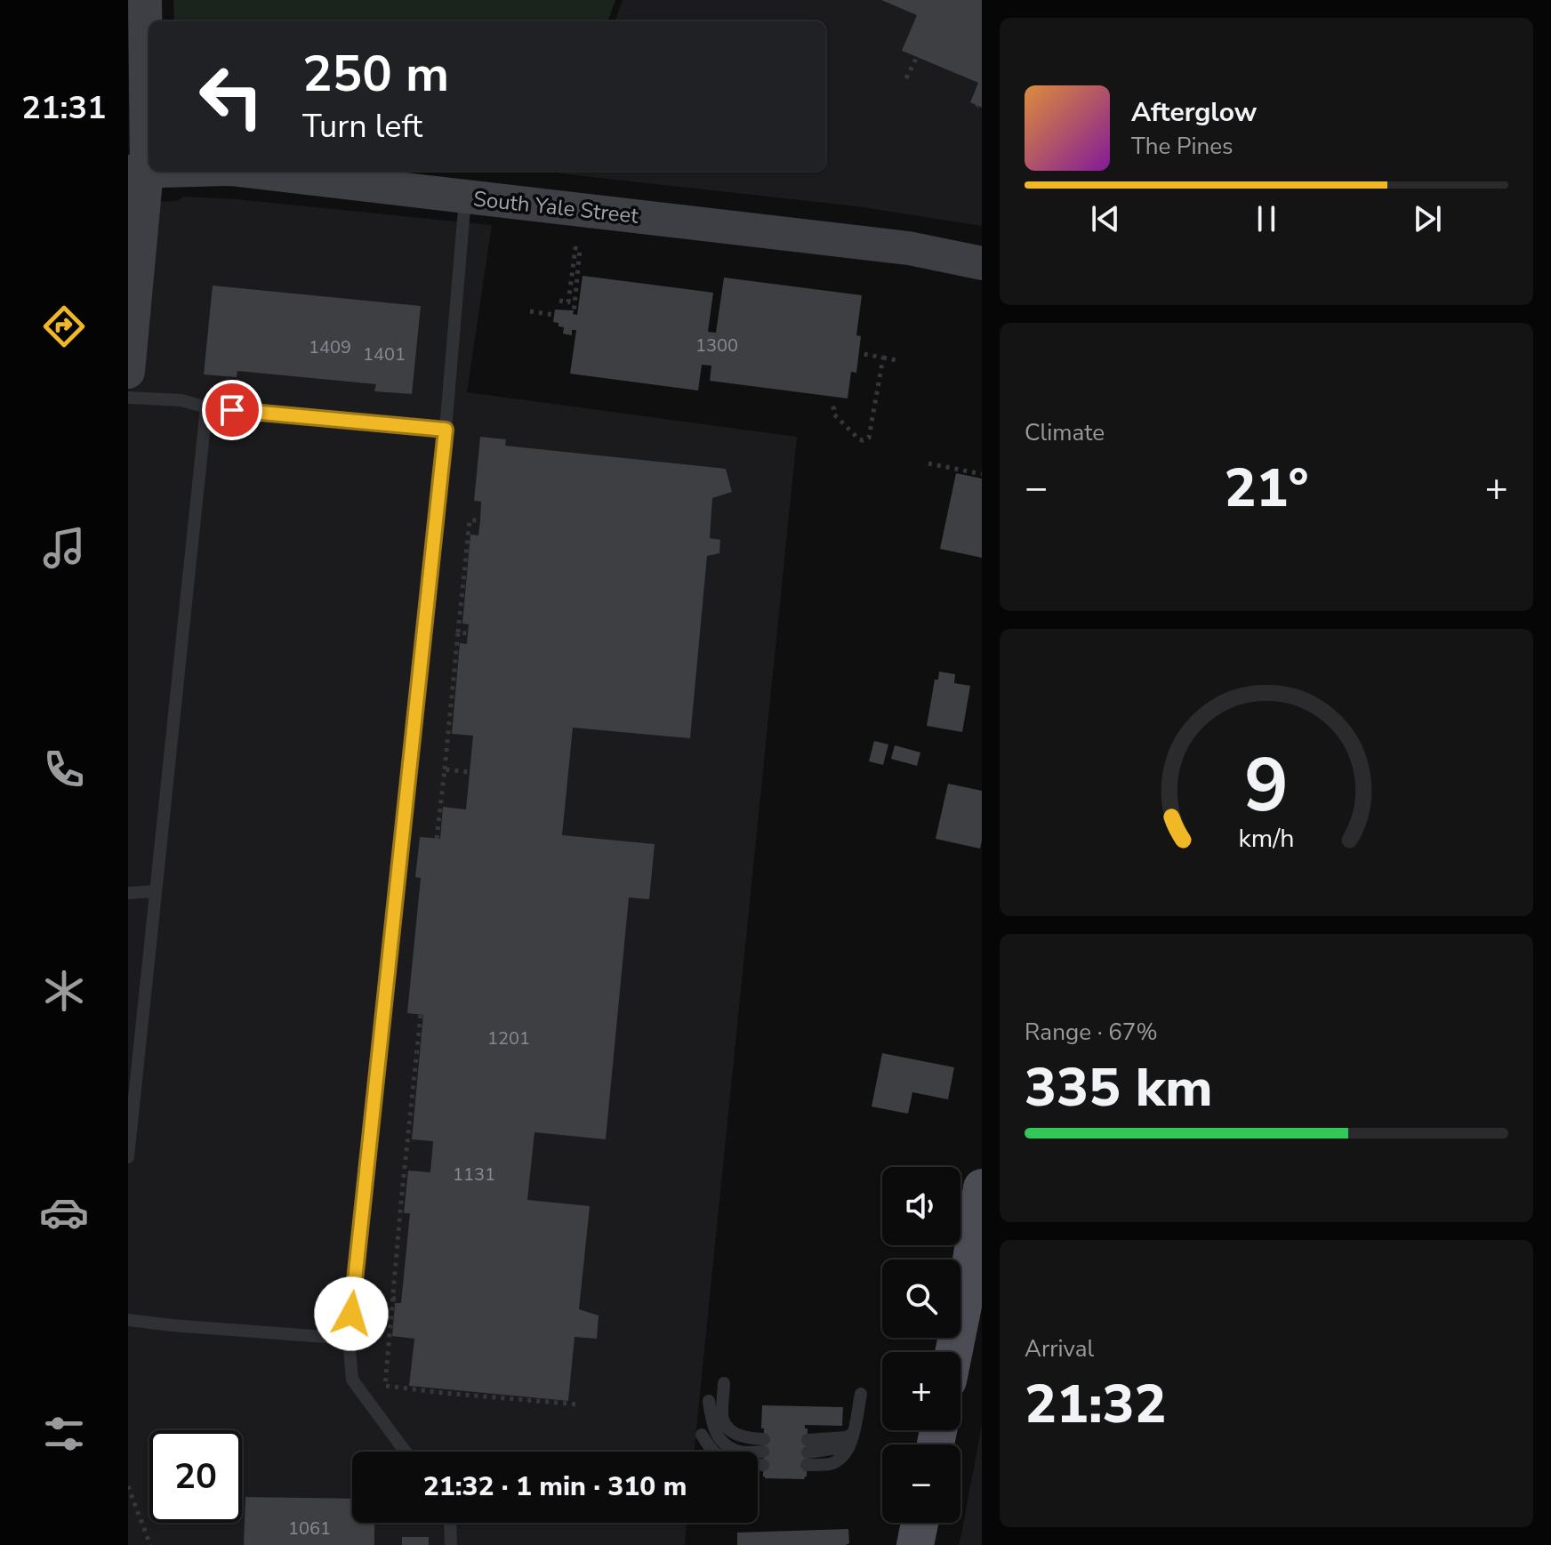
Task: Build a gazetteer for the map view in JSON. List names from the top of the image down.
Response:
{
  "streets": {
    "street": ["South Yale Street"]
  },
  "house_numbers": [
    "1300",
    "1409",
    "1401",
    "1201",
    "1131",
    "1061"
  ],
  "page": {
    "tabs": "21:31",
    "turn": ["250 m", "Turn left"],
    "song": ["Afterglow", "The Pines"],
    "tile": [
      "Climate",
      ["Range · 67%", "335 km"],
      ["Arrival", "21:32"]
    ],
    "heat": ["−", "21°", "+"],
    "map_buttons": ["+", "−"],
    "limit": "20",
    "trip": "21:32 · 1 min · 310 m",
    "gauge": ["9", "km/h"]
  }
}
